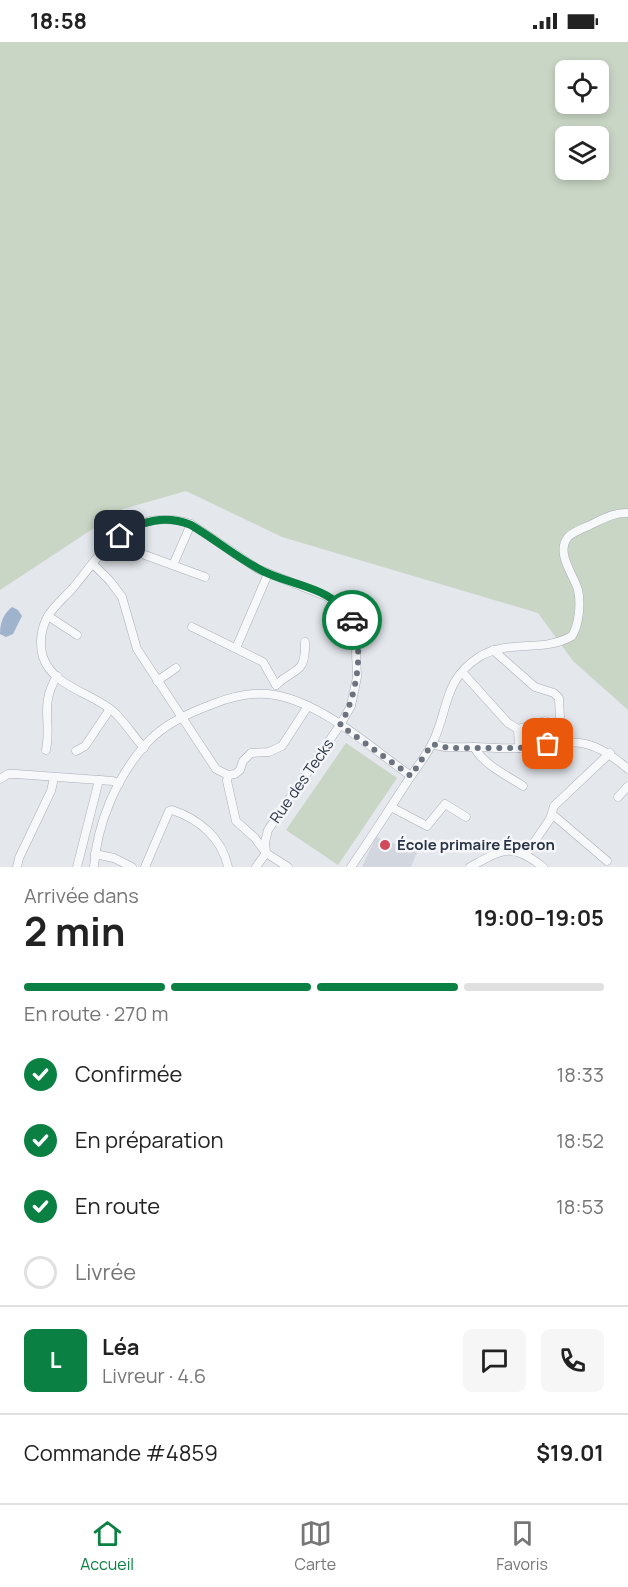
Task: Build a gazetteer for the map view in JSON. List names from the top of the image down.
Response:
{
  "streets": {
    "street": ["Rue des Tecks"]
  },
  "places": ["École primaire Éperon"],
  "page": {
    "status": "18:58",
    "heading": ["2 min", "Arrivée dans", "19:00–19:05"],
    "panel": [
      "Léa",
      "Livreur · 4.6",
      "Commande #4859",
      "$19.01"
    ],
    "bar": "En route · 270 m",
    "list": [
      ["Confirmée", "18:33"],
      ["En préparation", "18:52"],
      ["En route", "18:53"],
      "Livrée"
    ],
    "round": "L",
    "tabs": ["Accueil", "Carte", "Favoris"]
  }
}
